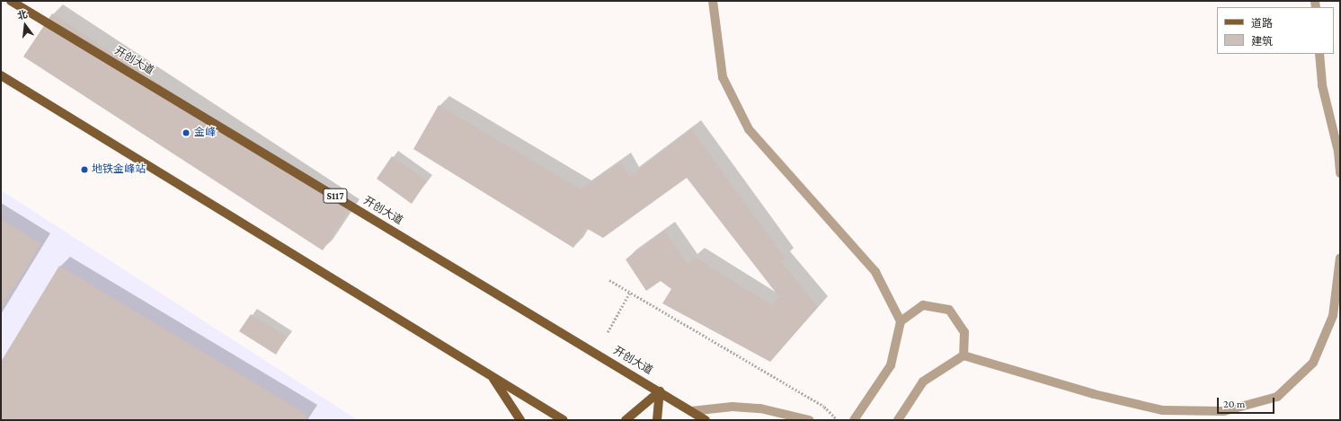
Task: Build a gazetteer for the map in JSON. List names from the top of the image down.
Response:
{
  "streets": {
    "main road": ["开创大道", "S117"]
  },
  "places": ["金峰", "地铁金峰站"],
  "legend": ["道路", "建筑"],
  "scale_bar": "20 m",
  "north": "top"
}
